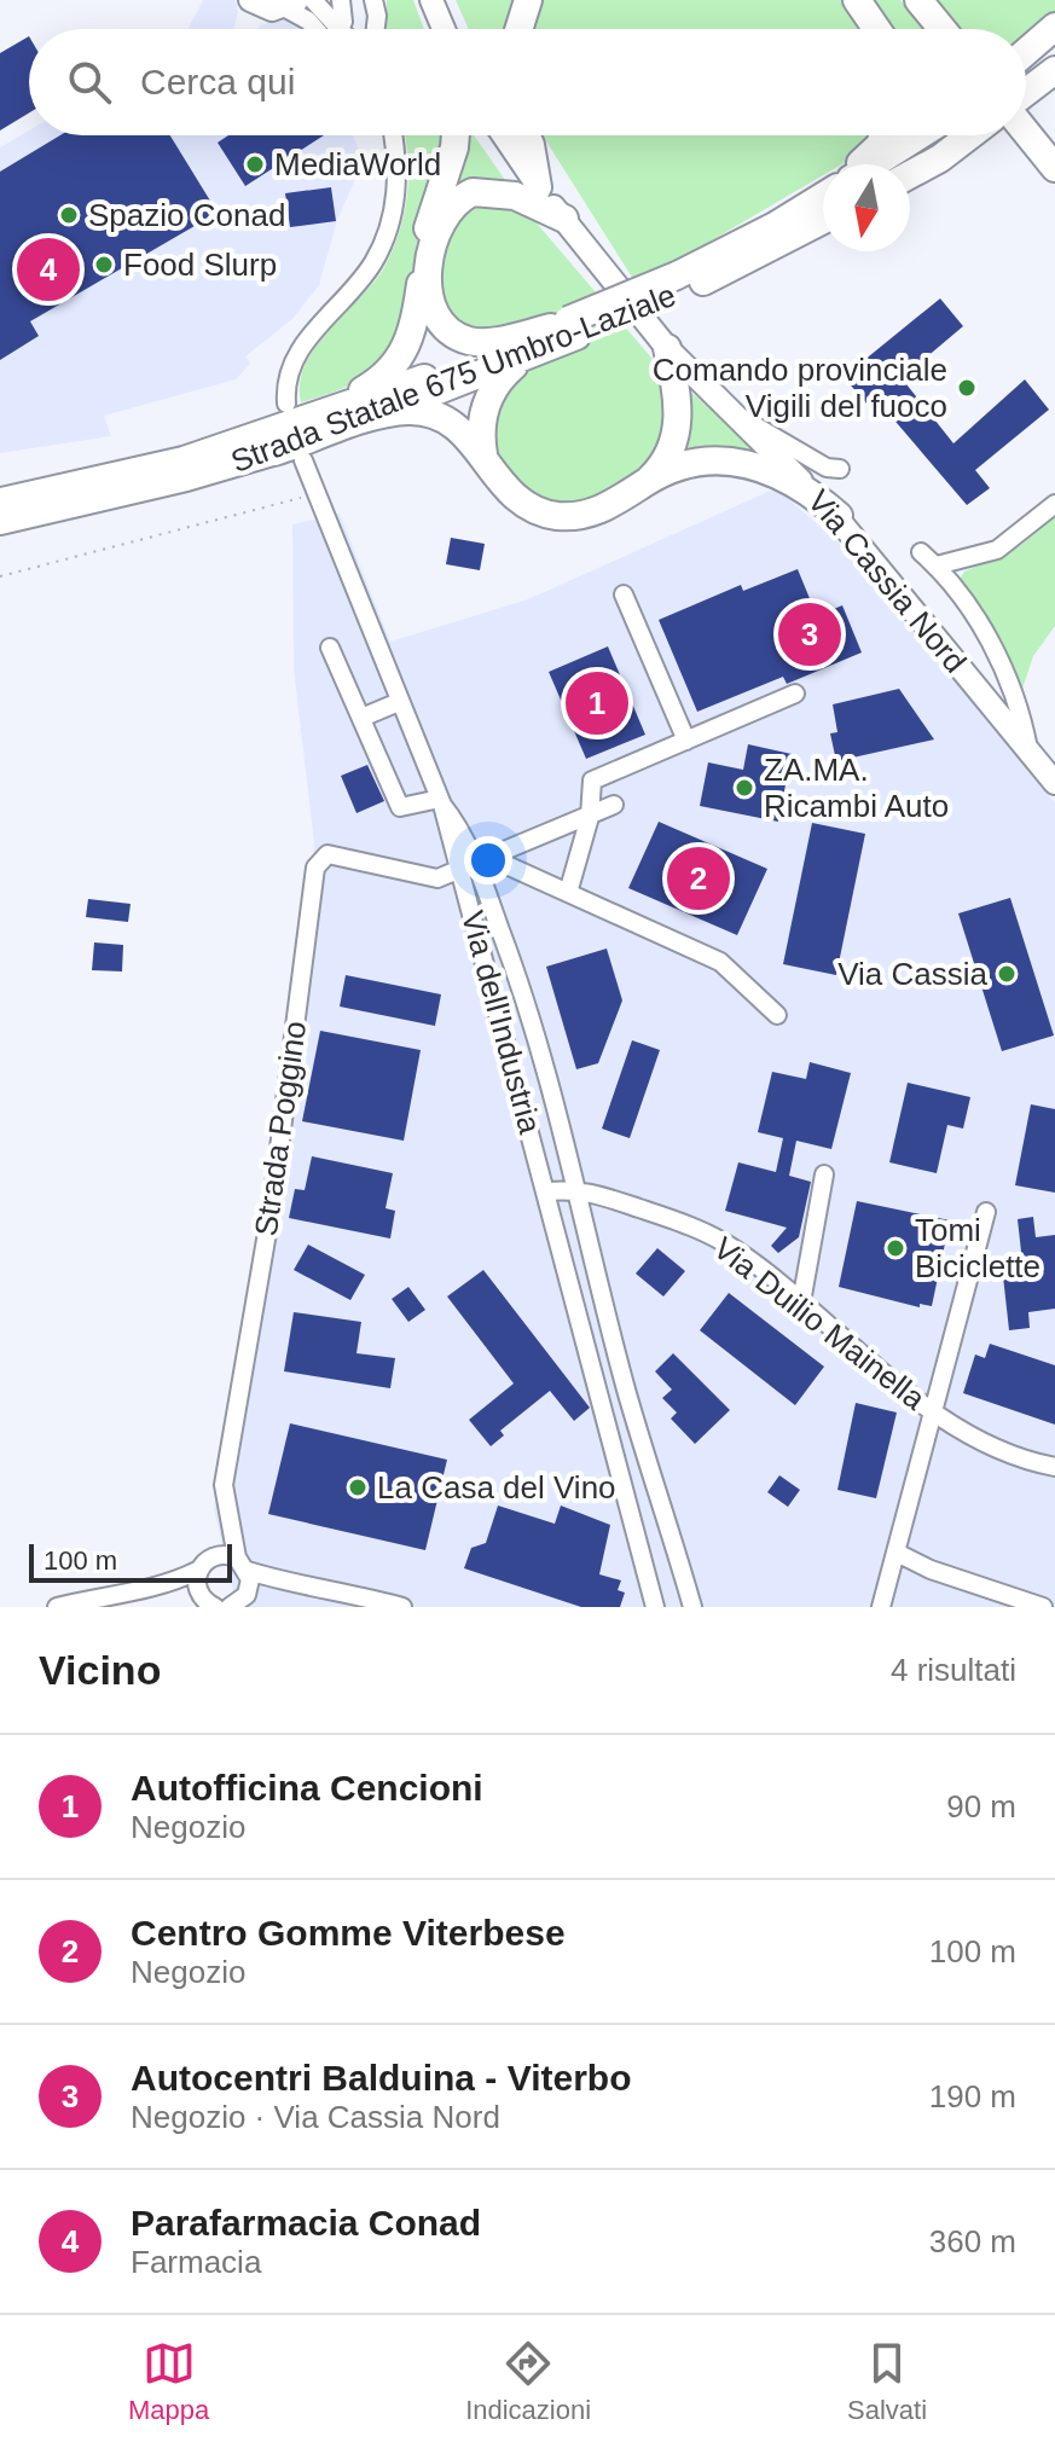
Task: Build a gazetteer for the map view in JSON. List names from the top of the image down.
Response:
{
  "streets": {
    "highway": ["Strada Statale 675 Umbro-Laziale"],
    "main road": ["Via Cassia Nord"],
    "street": ["Via dell'Industria", "Strada Poggino", "Via Duilio Mainella"]
  },
  "crossings": [
    ["Via dell'Industria", "Strada Poggino"],
    ["Via dell'Industria", "Via Duilio Mainella"]
  ],
  "places": [
    "MediaWorld",
    "Spazio Conad",
    "Food Slurp",
    "Comando provinciale Vigili del fuoco",
    "ZA.MA. Ricambi Auto",
    "Via Cassia",
    "Tomi Biciclette",
    "La Casa del Vino"
  ],
  "scale_bar": "100 m",
  "north": "bottom",
  "page": {
    "search": "Cerca qui",
    "pins": [
      "4",
      "3",
      "1",
      "2"
    ],
    "scale": "100 m",
    "heading": ["Vicino", "4 risultati"],
    "list": [
      {
        "mark": "1",
        "name": "Autofficina Cencioni",
        "note": "Negozio",
        "value": "90 m"
      },
      {
        "mark": "2",
        "name": "Centro Gomme Viterbese",
        "note": "Negozio",
        "value": "100 m"
      },
      {
        "mark": "3",
        "name": "Autocentri Balduina - Viterbo",
        "note": "Negozio · Via Cassia Nord",
        "value": "190 m"
      },
      {
        "mark": "4",
        "name": "Parafarmacia Conad",
        "note": "Farmacia",
        "value": "360 m"
      }
    ],
    "nav": ["Mappa", "Indicazioni", "Salvati"]
  }
}
